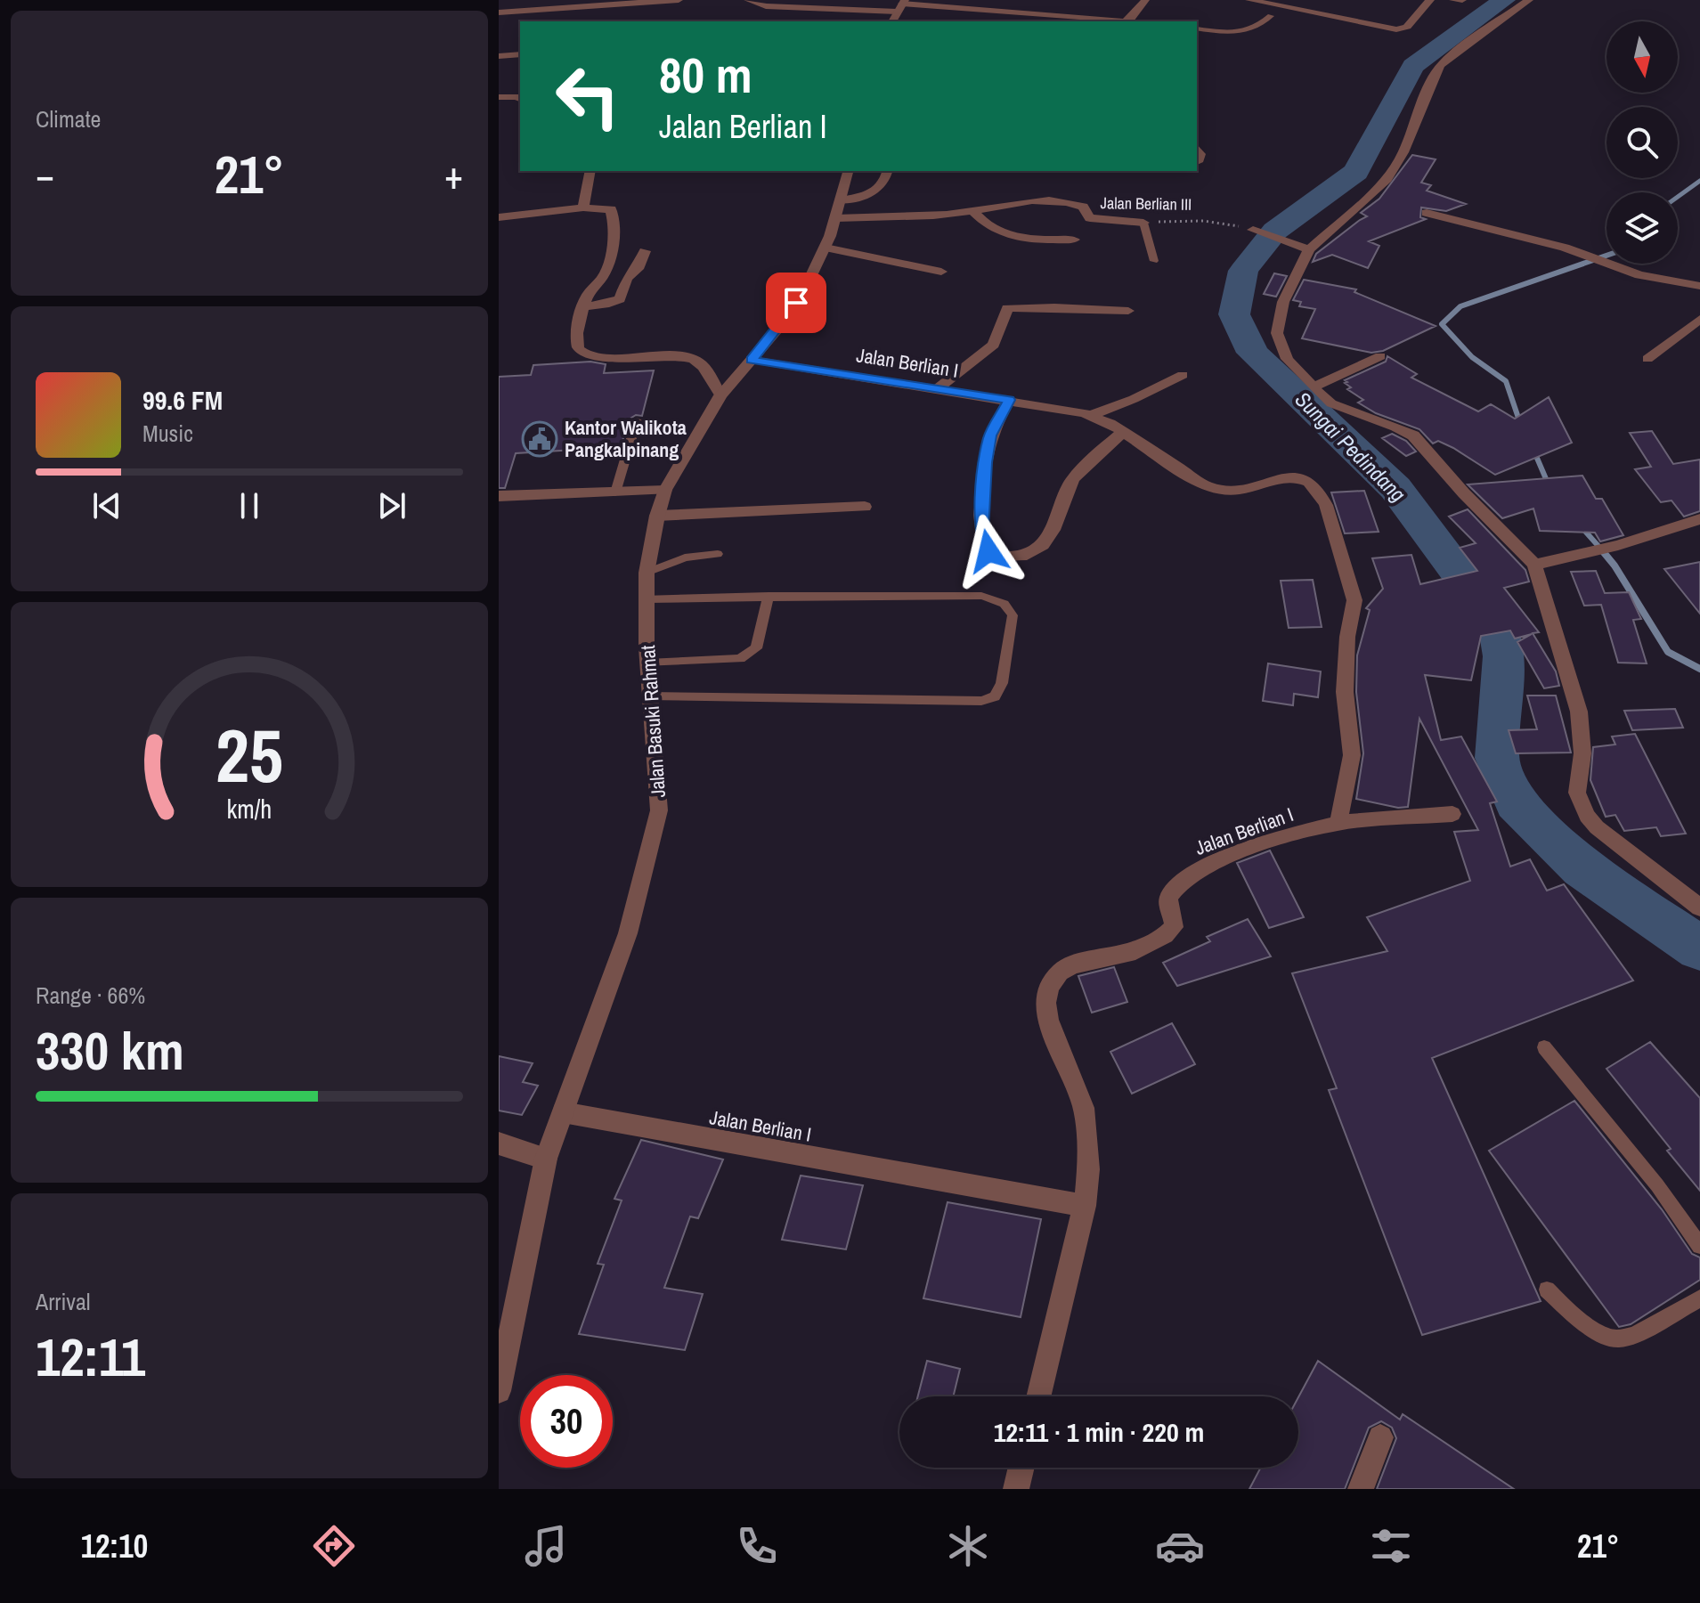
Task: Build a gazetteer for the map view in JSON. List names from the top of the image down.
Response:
{
  "streets": {
    "street": ["Jalan Berlian III", "Jalan Berlian I", "Jalan Basuki Rahmat"]
  },
  "crossings": [
    ["Jalan Berlian III", "Jalan Basuki Rahmat"],
    ["Jalan Berlian I", "Jalan Basuki Rahmat"]
  ],
  "water": ["Sungai Pedindang"],
  "places": {
    "public building": ["Kantor Walikota Pangkalpinang"]
  },
  "north": "bottom",
  "page": {
    "tile": [
      "Climate",
      ["Range · 66%", "330 km"],
      ["Arrival", "12:11"]
    ],
    "turn": ["80 m", "Jalan Berlian I"],
    "heat": ["−", "21°", "+"],
    "song": ["99.6 FM", "Music"],
    "limit": "30",
    "trip": "12:11 · 1 min · 220 m",
    "tabs": ["12:10", "21°"],
    "gauge": ["25", "km/h"]
  }
}
